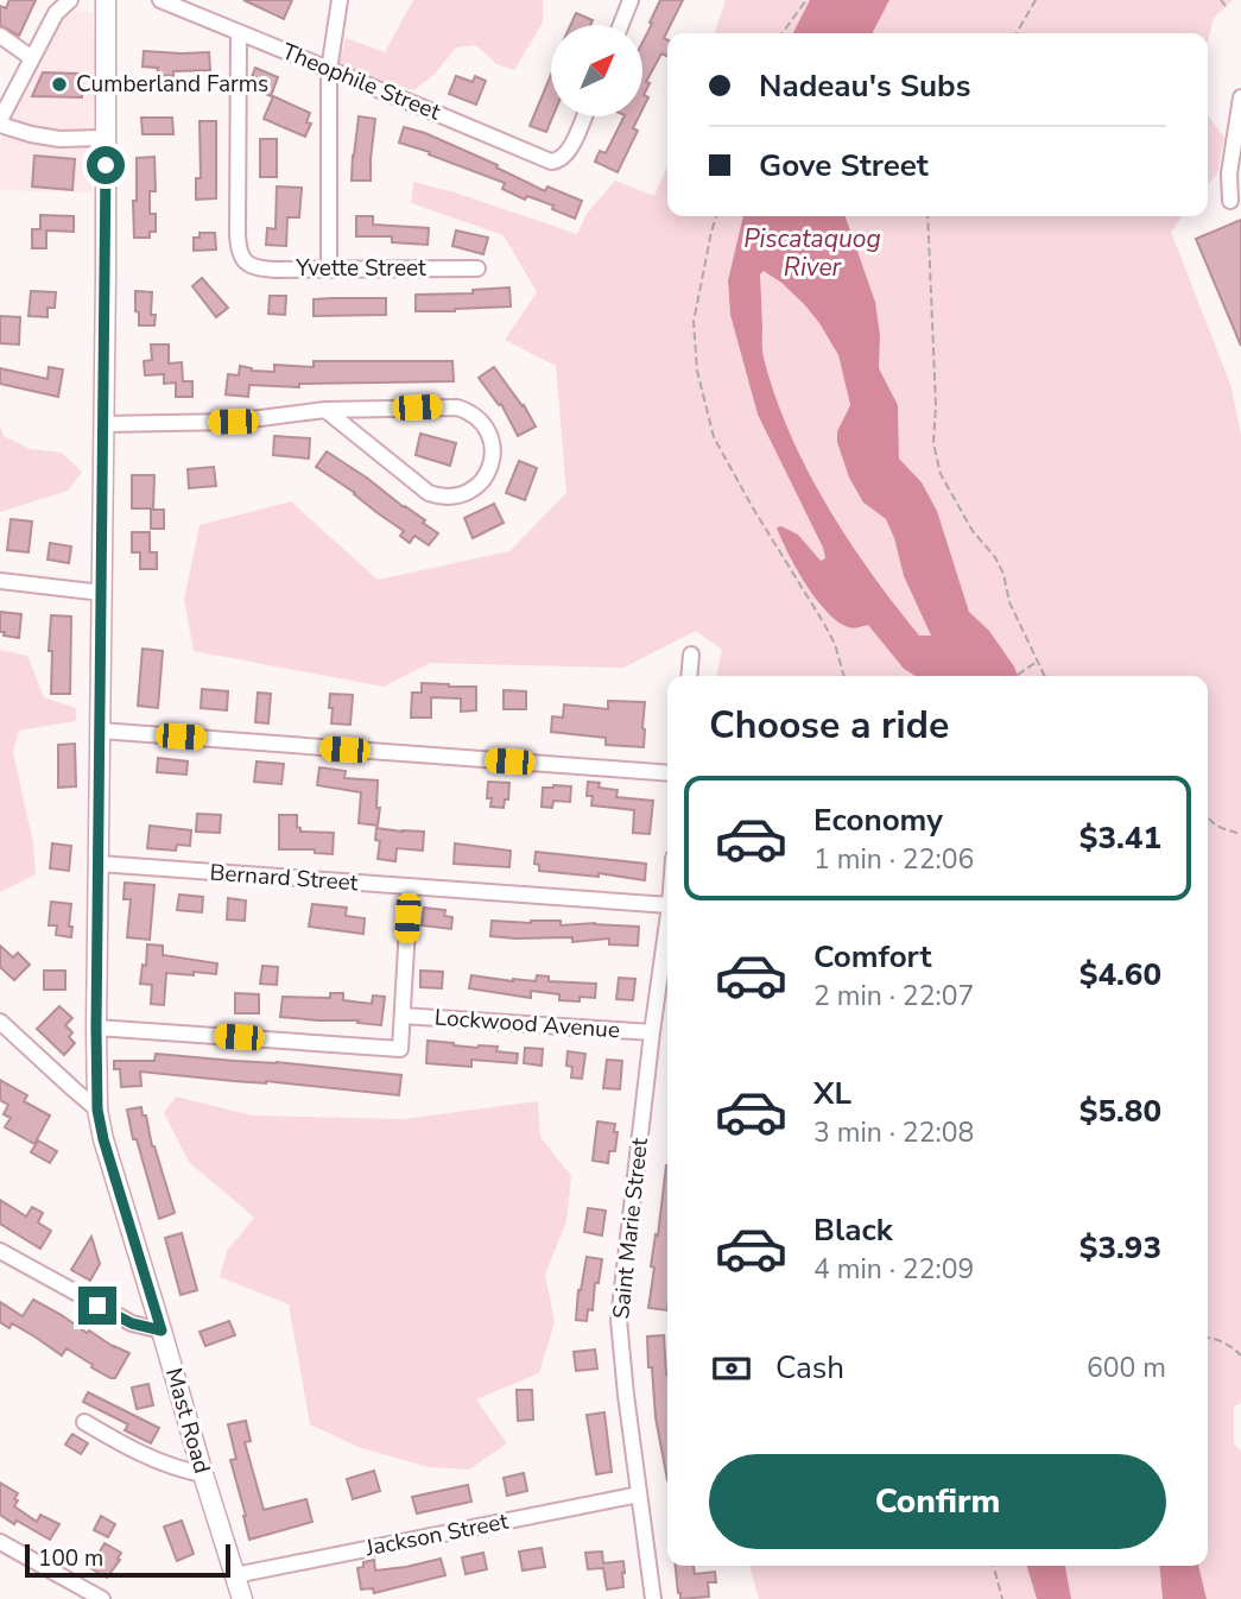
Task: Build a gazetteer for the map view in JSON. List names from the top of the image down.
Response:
{
  "streets": {
    "main road": ["Mast Road"],
    "street": [
      "Theophile Street",
      "Yvette Street",
      "Bernard Street",
      "Lockwood Avenue",
      "Saint Marie Street",
      "Jackson Street"
    ]
  },
  "crossings": [
    ["Theophile Street", "Yvette Street"],
    ["Bernard Street", "Mast Road"],
    ["Lockwood Avenue", "Saint Marie Street"],
    ["Saint Marie Street", "Jackson Street"],
    ["Mast Road", "Jackson Street"]
  ],
  "water": ["Piscataquog River"],
  "places": ["Cumberland Farms"],
  "scale_bar": "100 m",
  "north": "top right",
  "page": {
    "banner": ["Nadeau's Subs", "Gove Street"],
    "heading": "Choose a ride",
    "list": [
      {
        "name": "Economy",
        "note": "1 min · 22:06",
        "value": "$3.41"
      },
      {
        "name": "Comfort",
        "note": "2 min · 22:07",
        "value": "$4.60"
      },
      {
        "name": "XL",
        "note": "3 min · 22:08",
        "value": "$5.80"
      },
      {
        "name": "Black",
        "note": "4 min · 22:09",
        "value": "$3.93"
      }
    ],
    "pay": ["Cash", "600 m"],
    "buttons": "Confirm",
    "scale": "100 m"
  }
}
